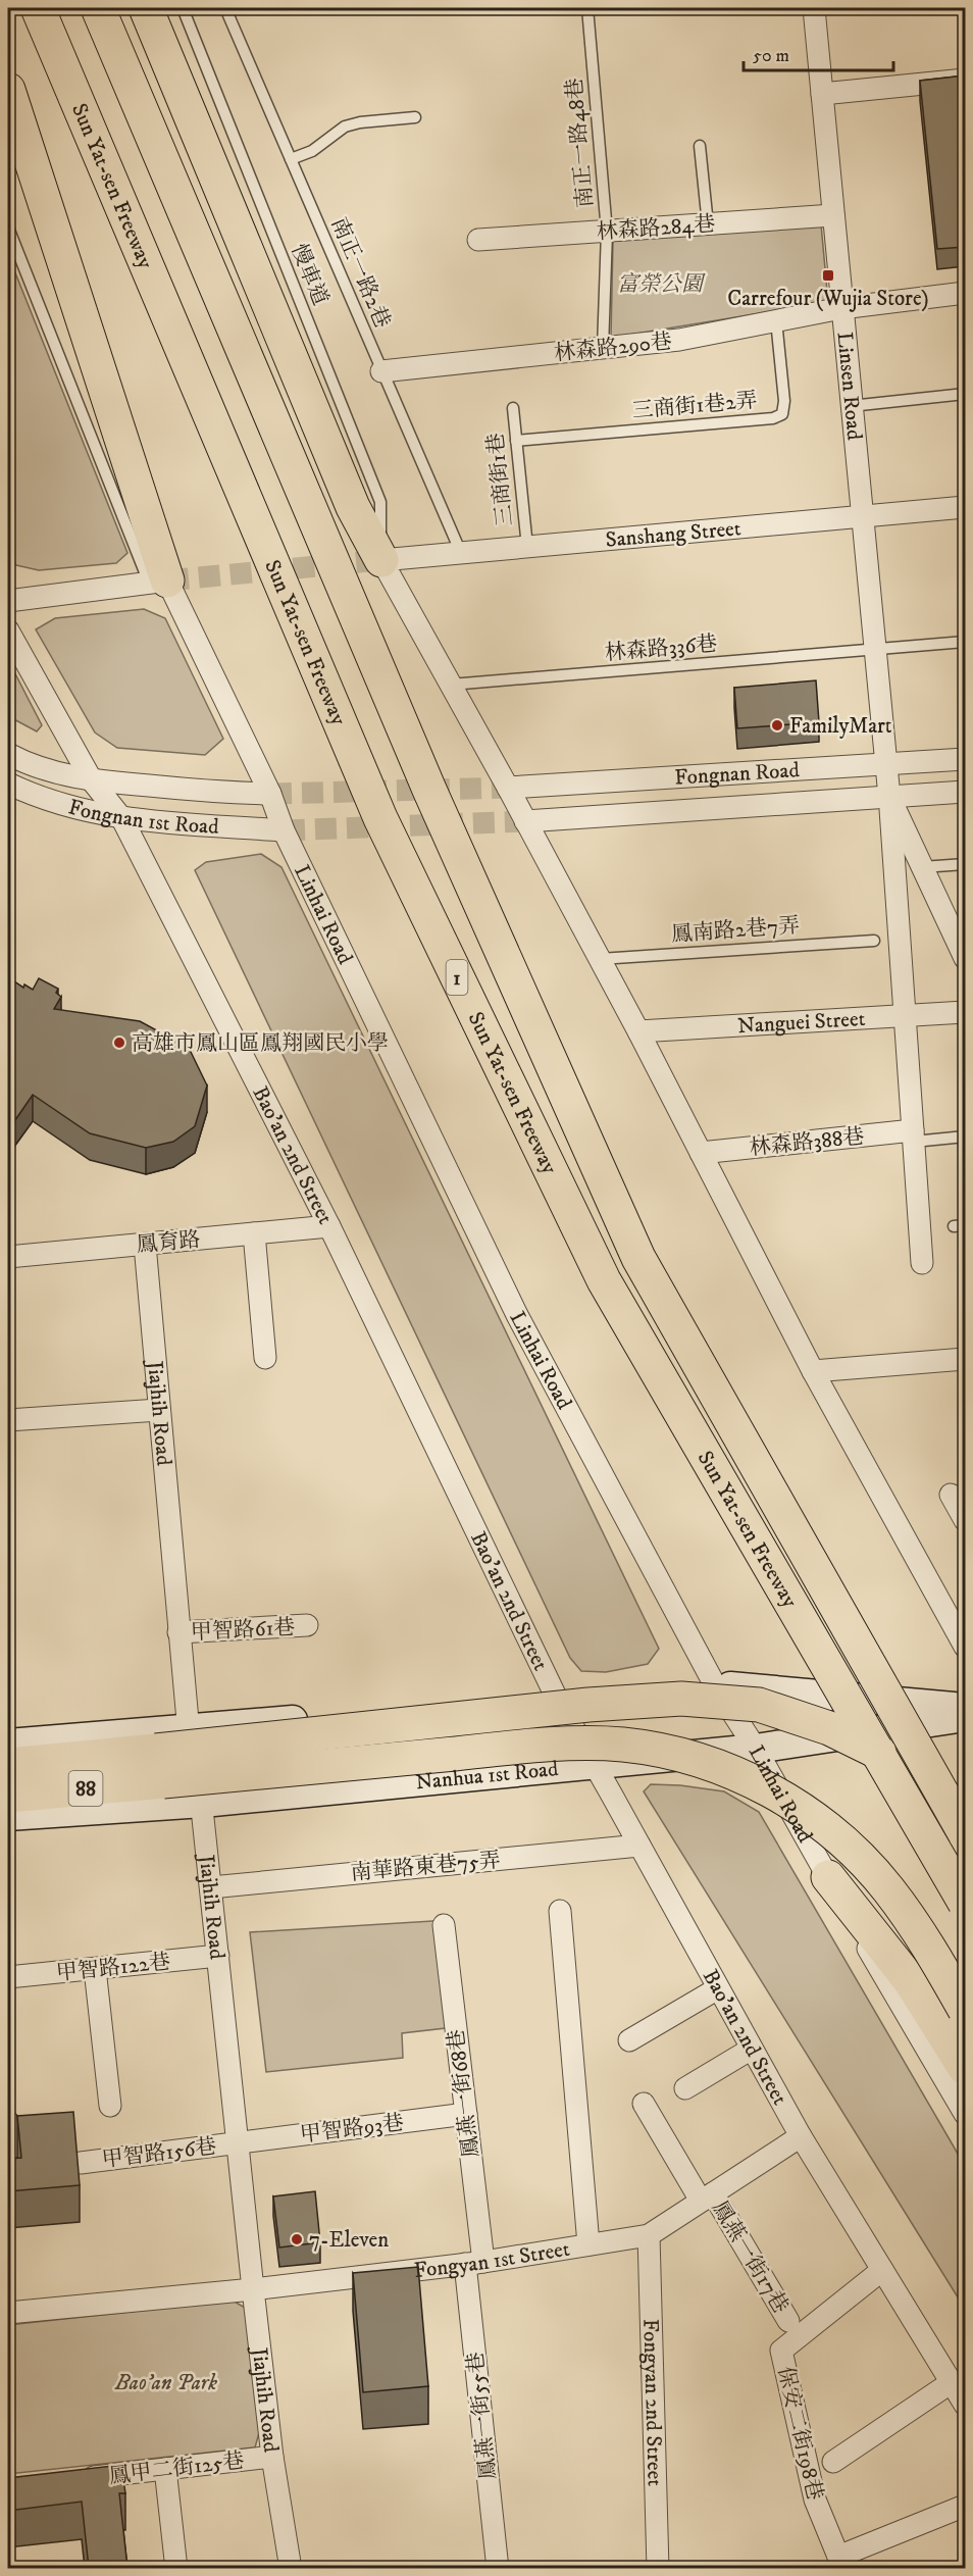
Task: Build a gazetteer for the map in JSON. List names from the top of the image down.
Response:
{
  "streets": {
    "highway": ["Sun Yat-sen Freeway", "1", "88"],
    "main road": ["Nanhua 1st Road"],
    "street": [
      "林森路284巷",
      "林森路290巷",
      "Linsen Road",
      "Sanshang Street",
      "Fongnan Road",
      "Fongnan 1st Road",
      "Linhai Road",
      "Nanguei Street",
      "林森路388巷",
      "Bao'an 2nd Street",
      "鳳育路",
      "Jiajhih Road",
      "甲智路61巷",
      "南華路東巷75弄",
      "甲智路122巷",
      "鳳燕一街68巷",
      "甲智路93巷",
      "甲智路156巷",
      "鳳燕一街17巷",
      "Fongyan 1st Street",
      "Fongyan 2nd Street",
      "鳳燕一街55巷",
      "保安二街198巷",
      "鳳甲二街125巷"
    ],
    "lane": [
      "南正一路48巷",
      "南正一路2巷",
      "慢車道",
      "三商街1巷2弄",
      "三商街1巷",
      "林森路336巷",
      "鳳南路2巷7弄"
    ]
  },
  "crossings": [
    ["南正一路48巷", "林森路284巷"],
    ["南正一路48巷", "林森路290巷"],
    ["林森路284巷", "Linsen Road"],
    ["南正一路2巷", "林森路290巷"],
    ["南正一路2巷", "Sanshang Street"],
    ["慢車道", "Sanshang Street"],
    ["林森路290巷", "Linsen Road"],
    ["林森路290巷", "三商街1巷2弄"],
    ["Linsen Road", "Sanshang Street"],
    ["Linsen Road", "林森路336巷"],
    ["Linsen Road", "Fongnan Road"],
    ["三商街1巷2弄", "三商街1巷"],
    ["三商街1巷", "Sanshang Street"],
    ["Fongnan 1st Road", "Linhai Road"],
    ["Fongnan 1st Road", "Bao'an 2nd Street"],
    ["Linhai Road", "Nanhua 1st Road"],
    ["Bao'an 2nd Street", "鳳育路"],
    ["Bao'an 2nd Street", "Nanhua 1st Road"],
    ["Bao'an 2nd Street", "南華路東巷75弄"],
    ["Bao'an 2nd Street", "Fongyan 1st Street"],
    ["Bao'an 2nd Street", "保安二街198巷"],
    ["鳳育路", "Jiajhih Road"],
    ["Jiajhih Road", "甲智路61巷"],
    ["Jiajhih Road", "Nanhua 1st Road"],
    ["Jiajhih Road", "南華路東巷75弄"],
    ["Jiajhih Road", "甲智路122巷"],
    ["Jiajhih Road", "甲智路93巷"],
    ["Jiajhih Road", "甲智路156巷"],
    ["Jiajhih Road", "Fongyan 1st Street"],
    ["Jiajhih Road", "鳳甲二街125巷"],
    ["鳳燕一街68巷", "甲智路93巷"],
    ["鳳燕一街68巷", "Fongyan 1st Street"],
    ["鳳燕一街68巷", "鳳燕一街55巷"],
    ["甲智路93巷", "甲智路156巷"],
    ["鳳燕一街17巷", "Fongyan 1st Street"],
    ["Fongyan 1st Street", "Fongyan 2nd Street"],
    ["Fongyan 1st Street", "鳳燕一街55巷"]
  ],
  "parks": ["富榮公園", "Bao'an Park"],
  "places": {
    "transit": ["Carrefour (Wujia Store)"],
    "other": ["FamilyMart", "高雄市鳳山區鳳翔國民小學", "7-Eleven"]
  },
  "scale_bar": "50 m"
}
